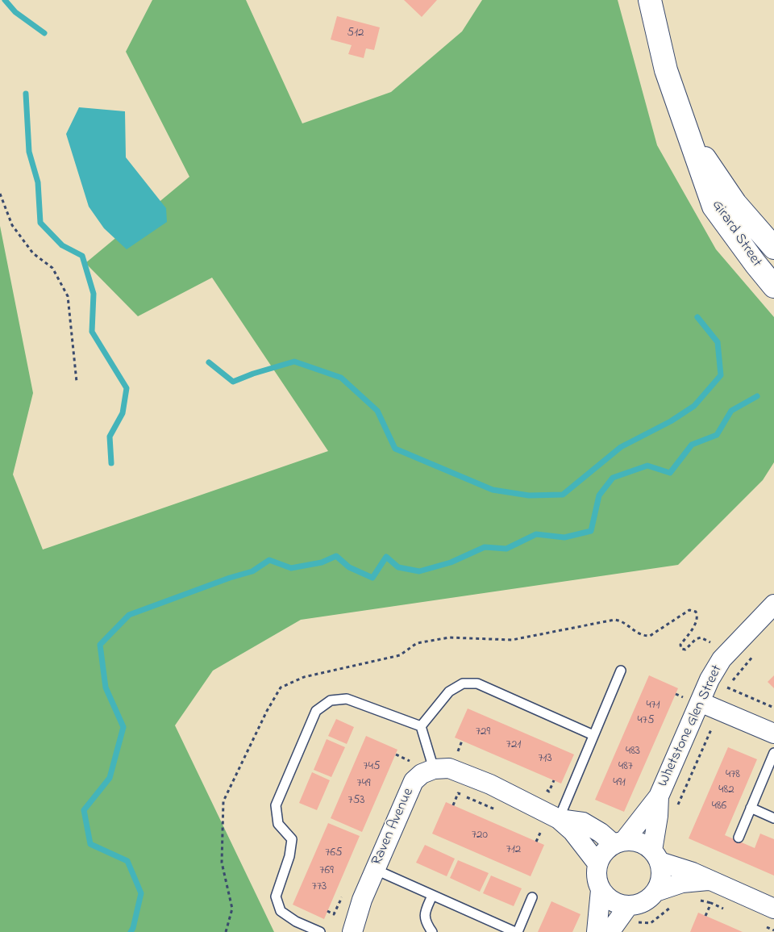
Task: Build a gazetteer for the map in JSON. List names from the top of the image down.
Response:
{
  "streets": {
    "street": ["Girard Street", "Whetstone Glen Street", "Raven Avenue"]
  },
  "house_numbers": [
    "512",
    "471",
    "475",
    "729",
    "721",
    "483",
    "713",
    "745",
    "487",
    "478",
    "491",
    "749",
    "482",
    "753",
    "486",
    "720",
    "712",
    "765",
    "769",
    "773"
  ]
}
